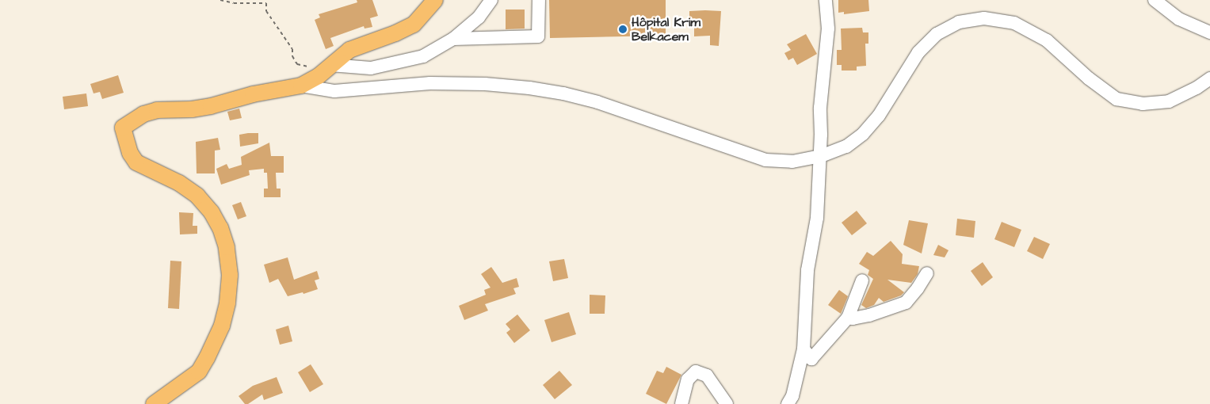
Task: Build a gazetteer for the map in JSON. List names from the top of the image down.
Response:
{
  "places": ["Hôpital Krim Belkacem"]
}
